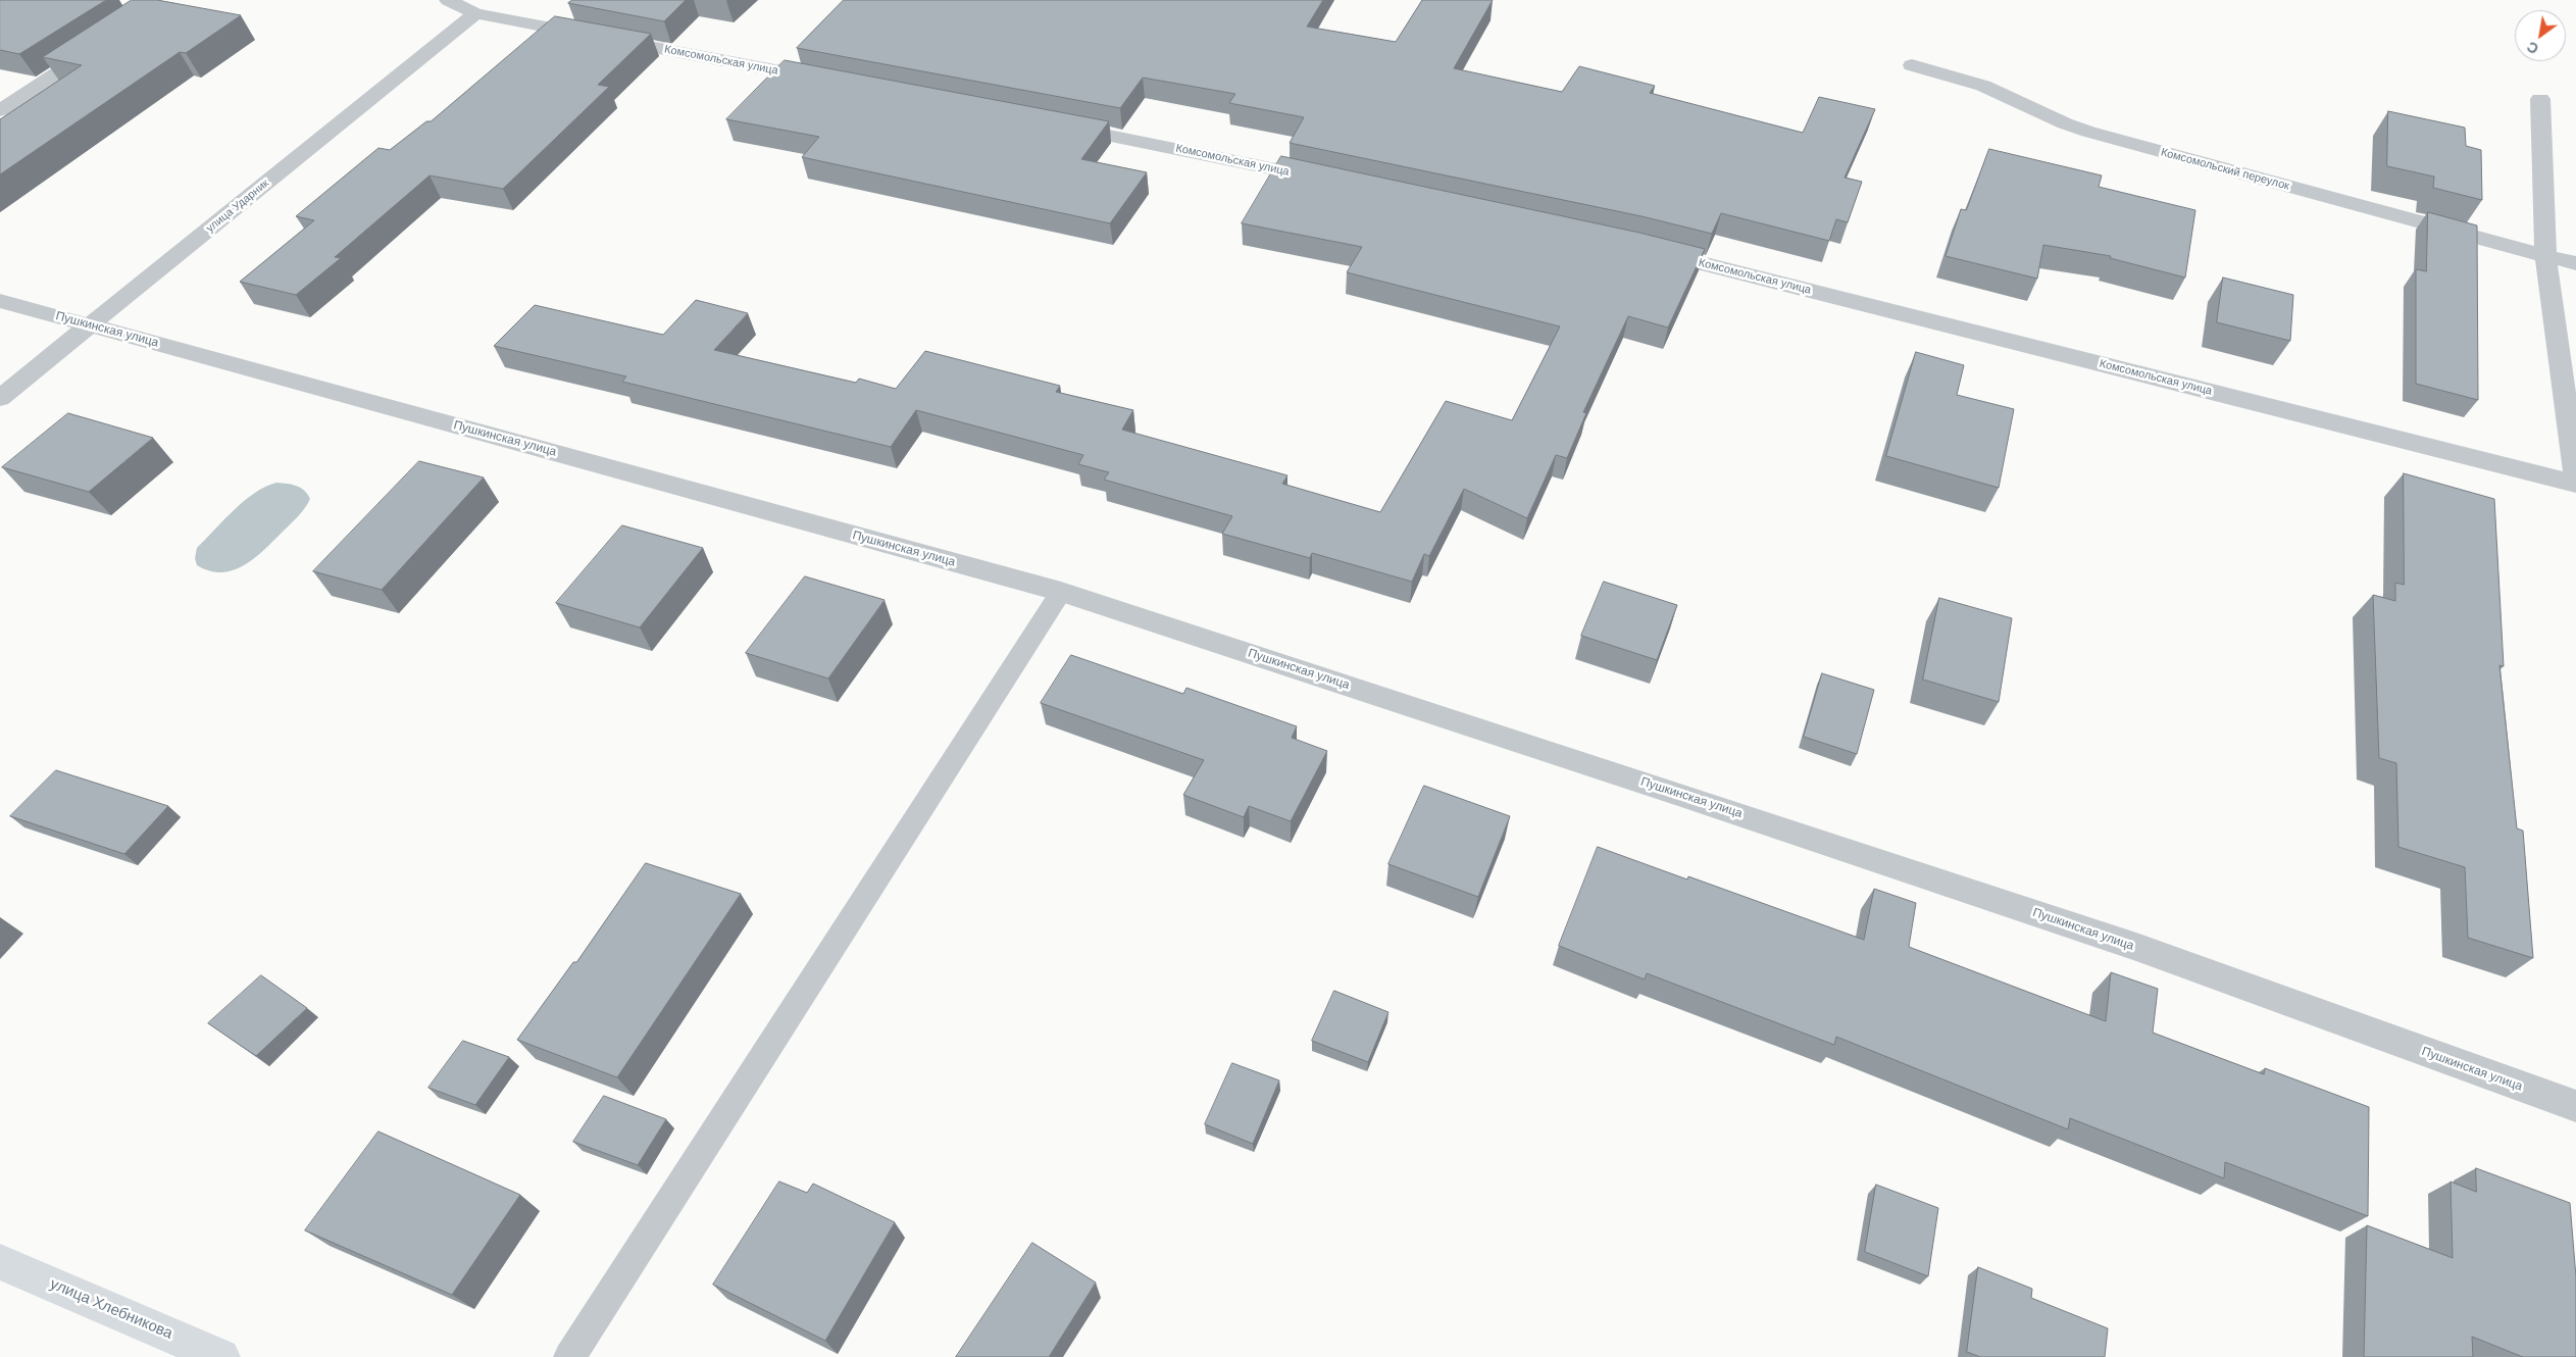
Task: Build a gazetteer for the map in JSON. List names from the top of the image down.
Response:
{
  "streets": {
    "street": [
      "Комсомольская улица",
      "Комсомольский переулок",
      "улица Ударник",
      "Пушкинская улица",
      "улица Хлебникова"
    ]
  },
  "crossings": [
    ["Комсомольская улица", "улица Ударник"],
    ["улица Ударник", "Пушкинская улица"]
  ],
  "north": "bottom left"
}
